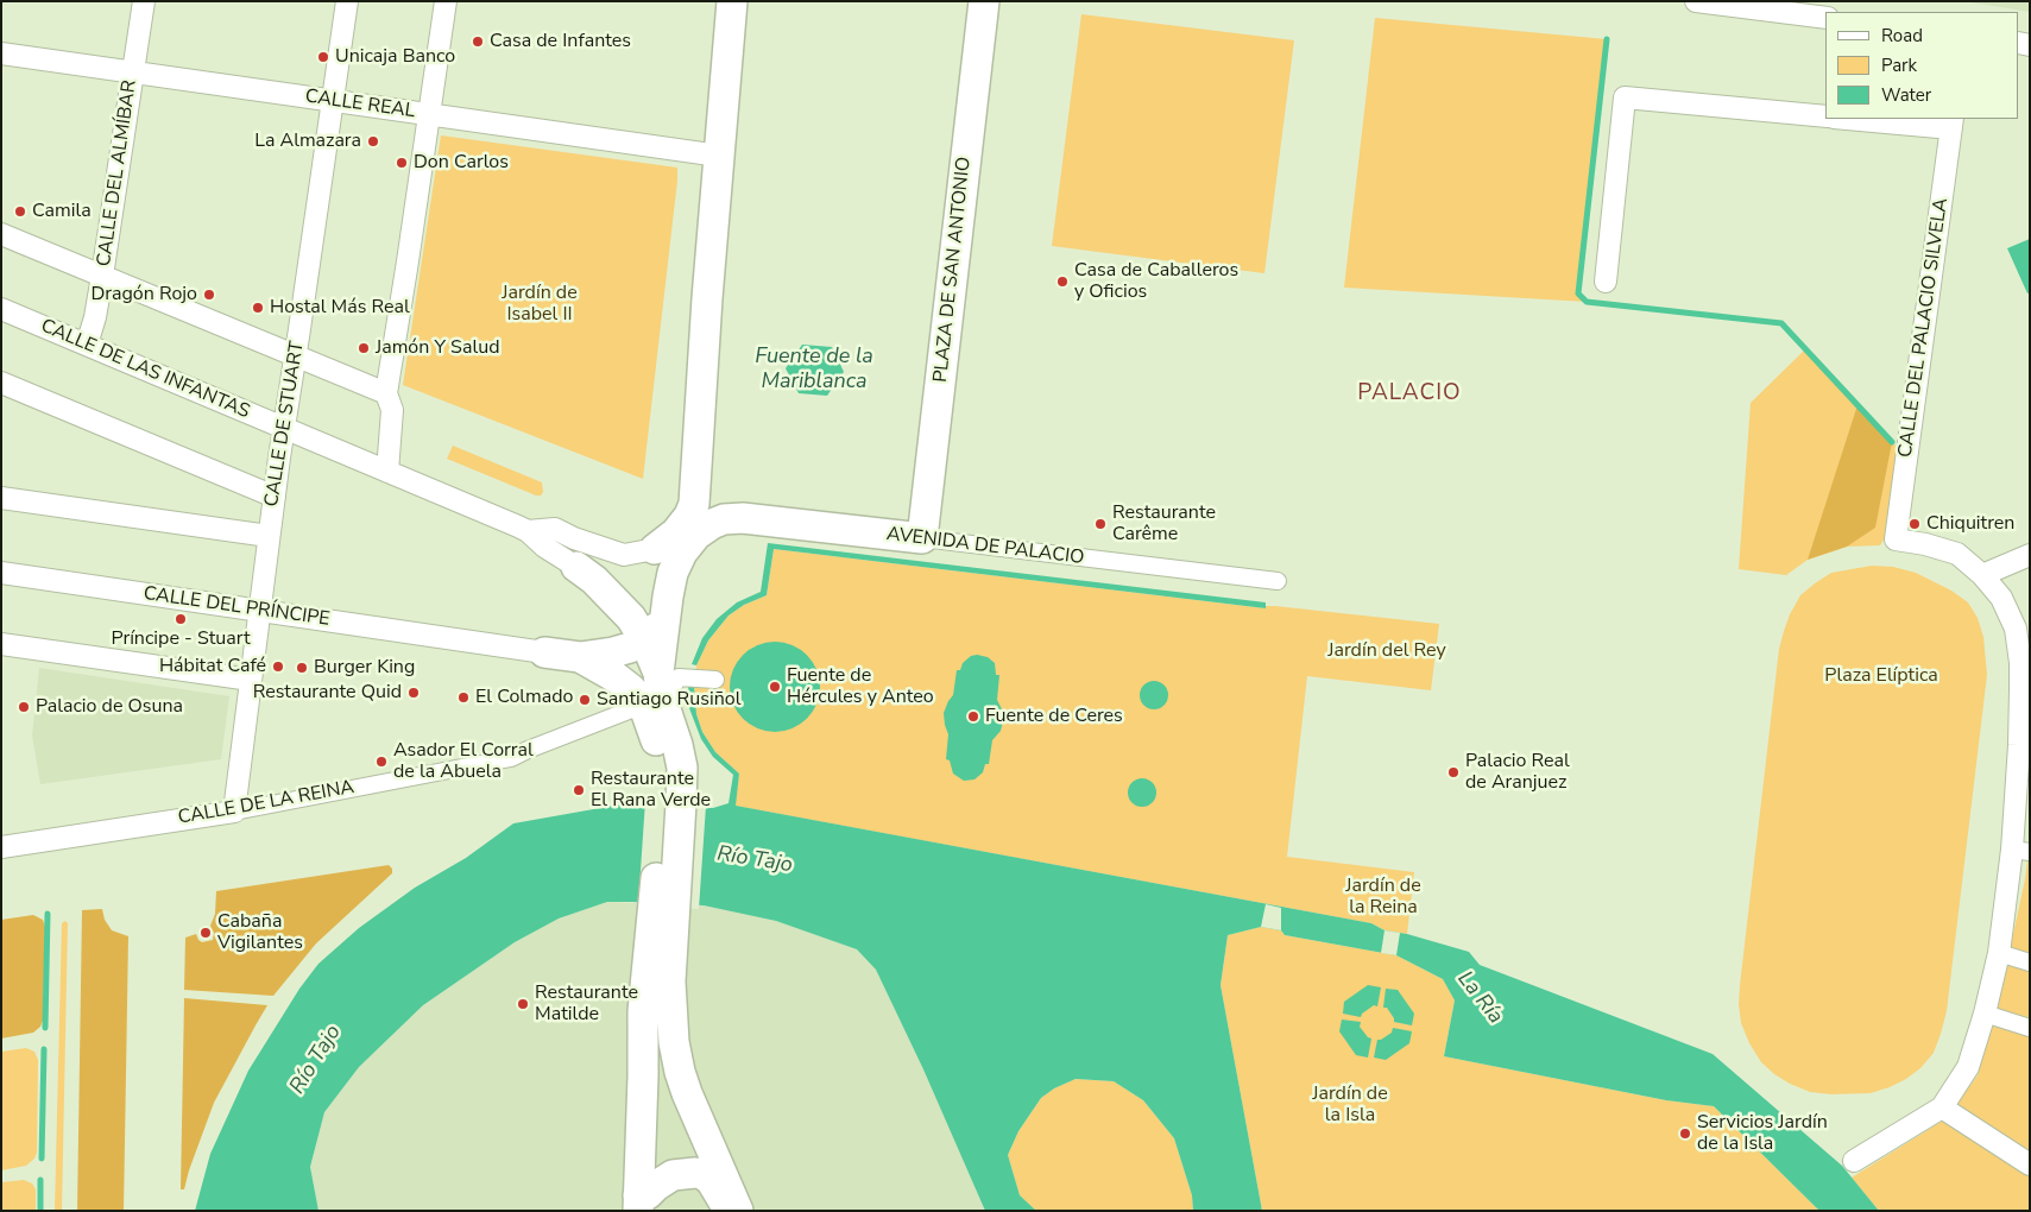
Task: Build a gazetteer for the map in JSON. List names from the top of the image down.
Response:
{
  "streets": {
    "main road": ["PLAZA DE SAN ANTONIO", "AVENIDA DE PALACIO"],
    "street": [
      "CALLE REAL",
      "CALLE DEL ALMÍBAR",
      "CALLE DEL PALACIO SILVELA",
      "CALLE DE LAS INFANTAS",
      "CALLE DE STUART",
      "CALLE DEL PRÍNCIPE",
      "CALLE DE LA REINA"
    ]
  },
  "crossings": [
    ["CALLE REAL", "CALLE DEL ALMÍBAR"],
    ["CALLE REAL", "CALLE DE STUART"],
    ["CALLE DEL ALMÍBAR", "CALLE DE LAS INFANTAS"],
    ["PLAZA DE SAN ANTONIO", "AVENIDA DE PALACIO"],
    ["CALLE DE LAS INFANTAS", "CALLE DE STUART"],
    ["CALLE DE STUART", "CALLE DEL PRÍNCIPE"],
    ["CALLE DE STUART", "CALLE DE LA REINA"]
  ],
  "districts": ["PALACIO"],
  "water": ["Fuente de la Mariblanca", "Río Tajo", "La Ría"],
  "parks": [
    "Jardín de Isabel II",
    "Jardín del Rey",
    "Plaza Elíptica",
    "Jardín de la Reina",
    "Jardín de la Isla"
  ],
  "places": [
    "Casa de Infantes",
    "Unicaja Banco",
    "La Almazara",
    "Don Carlos",
    "Camila",
    "Casa de Caballeros y Oficios",
    "Dragón Rojo",
    "Hostal Más Real",
    "Jamón Y Salud",
    "Restaurante Carême",
    "Chiquitren",
    "Príncipe - Stuart",
    "Hábitat Café",
    "Burger King",
    "Fuente de Hércules y Anteo",
    "Restaurante Quid",
    "El Colmado",
    "Santiago Rusiñol",
    "Palacio de Osuna",
    "Fuente de Ceres",
    "Asador El Corral de la Abuela",
    "Palacio Real de Aranjuez",
    "Restaurante El Rana Verde",
    "Cabaña Vigilantes",
    "Restaurante Matilde",
    "Servicios Jardín de la Isla"
  ],
  "legend": ["Road", "Park", "Water"]
}
